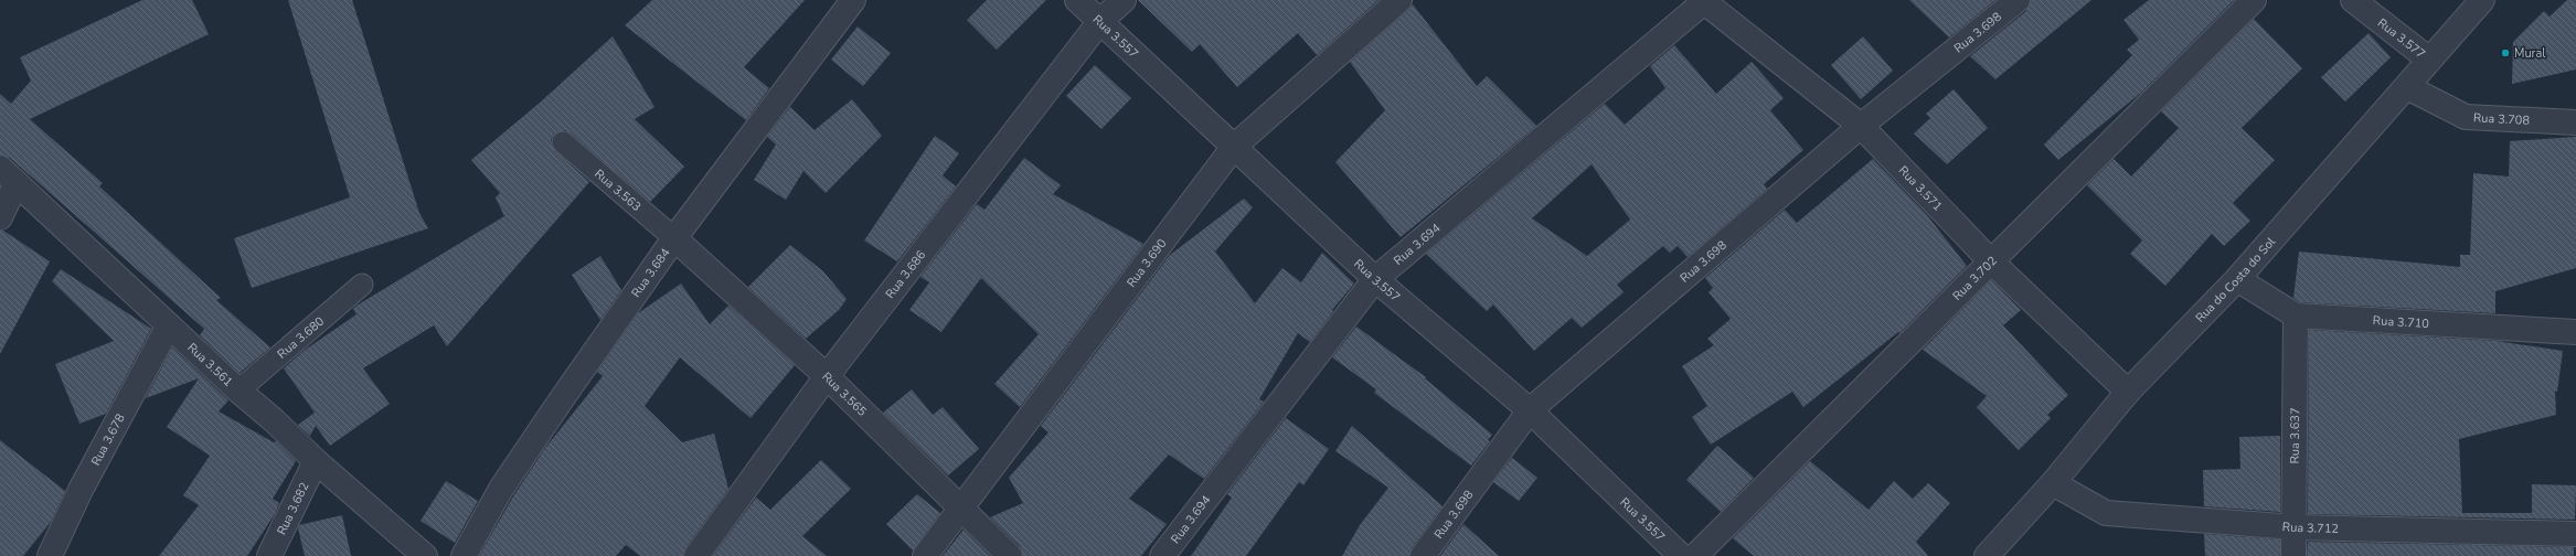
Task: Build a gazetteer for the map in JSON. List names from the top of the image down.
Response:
{
  "streets": {
    "street": [
      "Rua 3.698",
      "Rua 3.557",
      "Rua 3.577",
      "Rua 3.708",
      "Rua 3.571",
      "Rua 3.694",
      "Rua 3.690",
      "Rua 3.684",
      "Rua 3.686",
      "Rua 3.702",
      "Rua do Costa do Sol",
      "Rua 3.710",
      "Rua 3.561",
      "Rua 3.565",
      "Rua 3.637",
      "Rua 3.678",
      "Rua 3.682",
      "Rua 3.712"
    ],
    "lane": ["Rua 3.563", "Rua 3.680"]
  },
  "crossings": [
    ["Rua 3.698", "Rua 3.557"],
    ["Rua 3.698", "Rua 3.571"],
    ["Rua 3.557", "Rua 3.694"],
    ["Rua 3.557", "Rua 3.690"],
    ["Rua 3.557", "Rua 3.686"],
    ["Rua 3.577", "Rua do Costa do Sol"],
    ["Rua 3.708", "Rua do Costa do Sol"],
    ["Rua 3.571", "Rua 3.694"],
    ["Rua 3.571", "Rua 3.702"],
    ["Rua 3.571", "Rua do Costa do Sol"],
    ["Rua 3.563", "Rua 3.684"],
    ["Rua 3.563", "Rua 3.565"],
    ["Rua 3.690", "Rua 3.565"],
    ["Rua 3.684", "Rua 3.565"],
    ["Rua 3.686", "Rua 3.565"],
    ["Rua do Costa do Sol", "Rua 3.710"],
    ["Rua do Costa do Sol", "Rua 3.712"],
    ["Rua 3.710", "Rua 3.637"],
    ["Rua 3.680", "Rua 3.561"],
    ["Rua 3.561", "Rua 3.678"],
    ["Rua 3.561", "Rua 3.682"],
    ["Rua 3.637", "Rua 3.712"]
  ],
  "places": ["Mural"]
}
